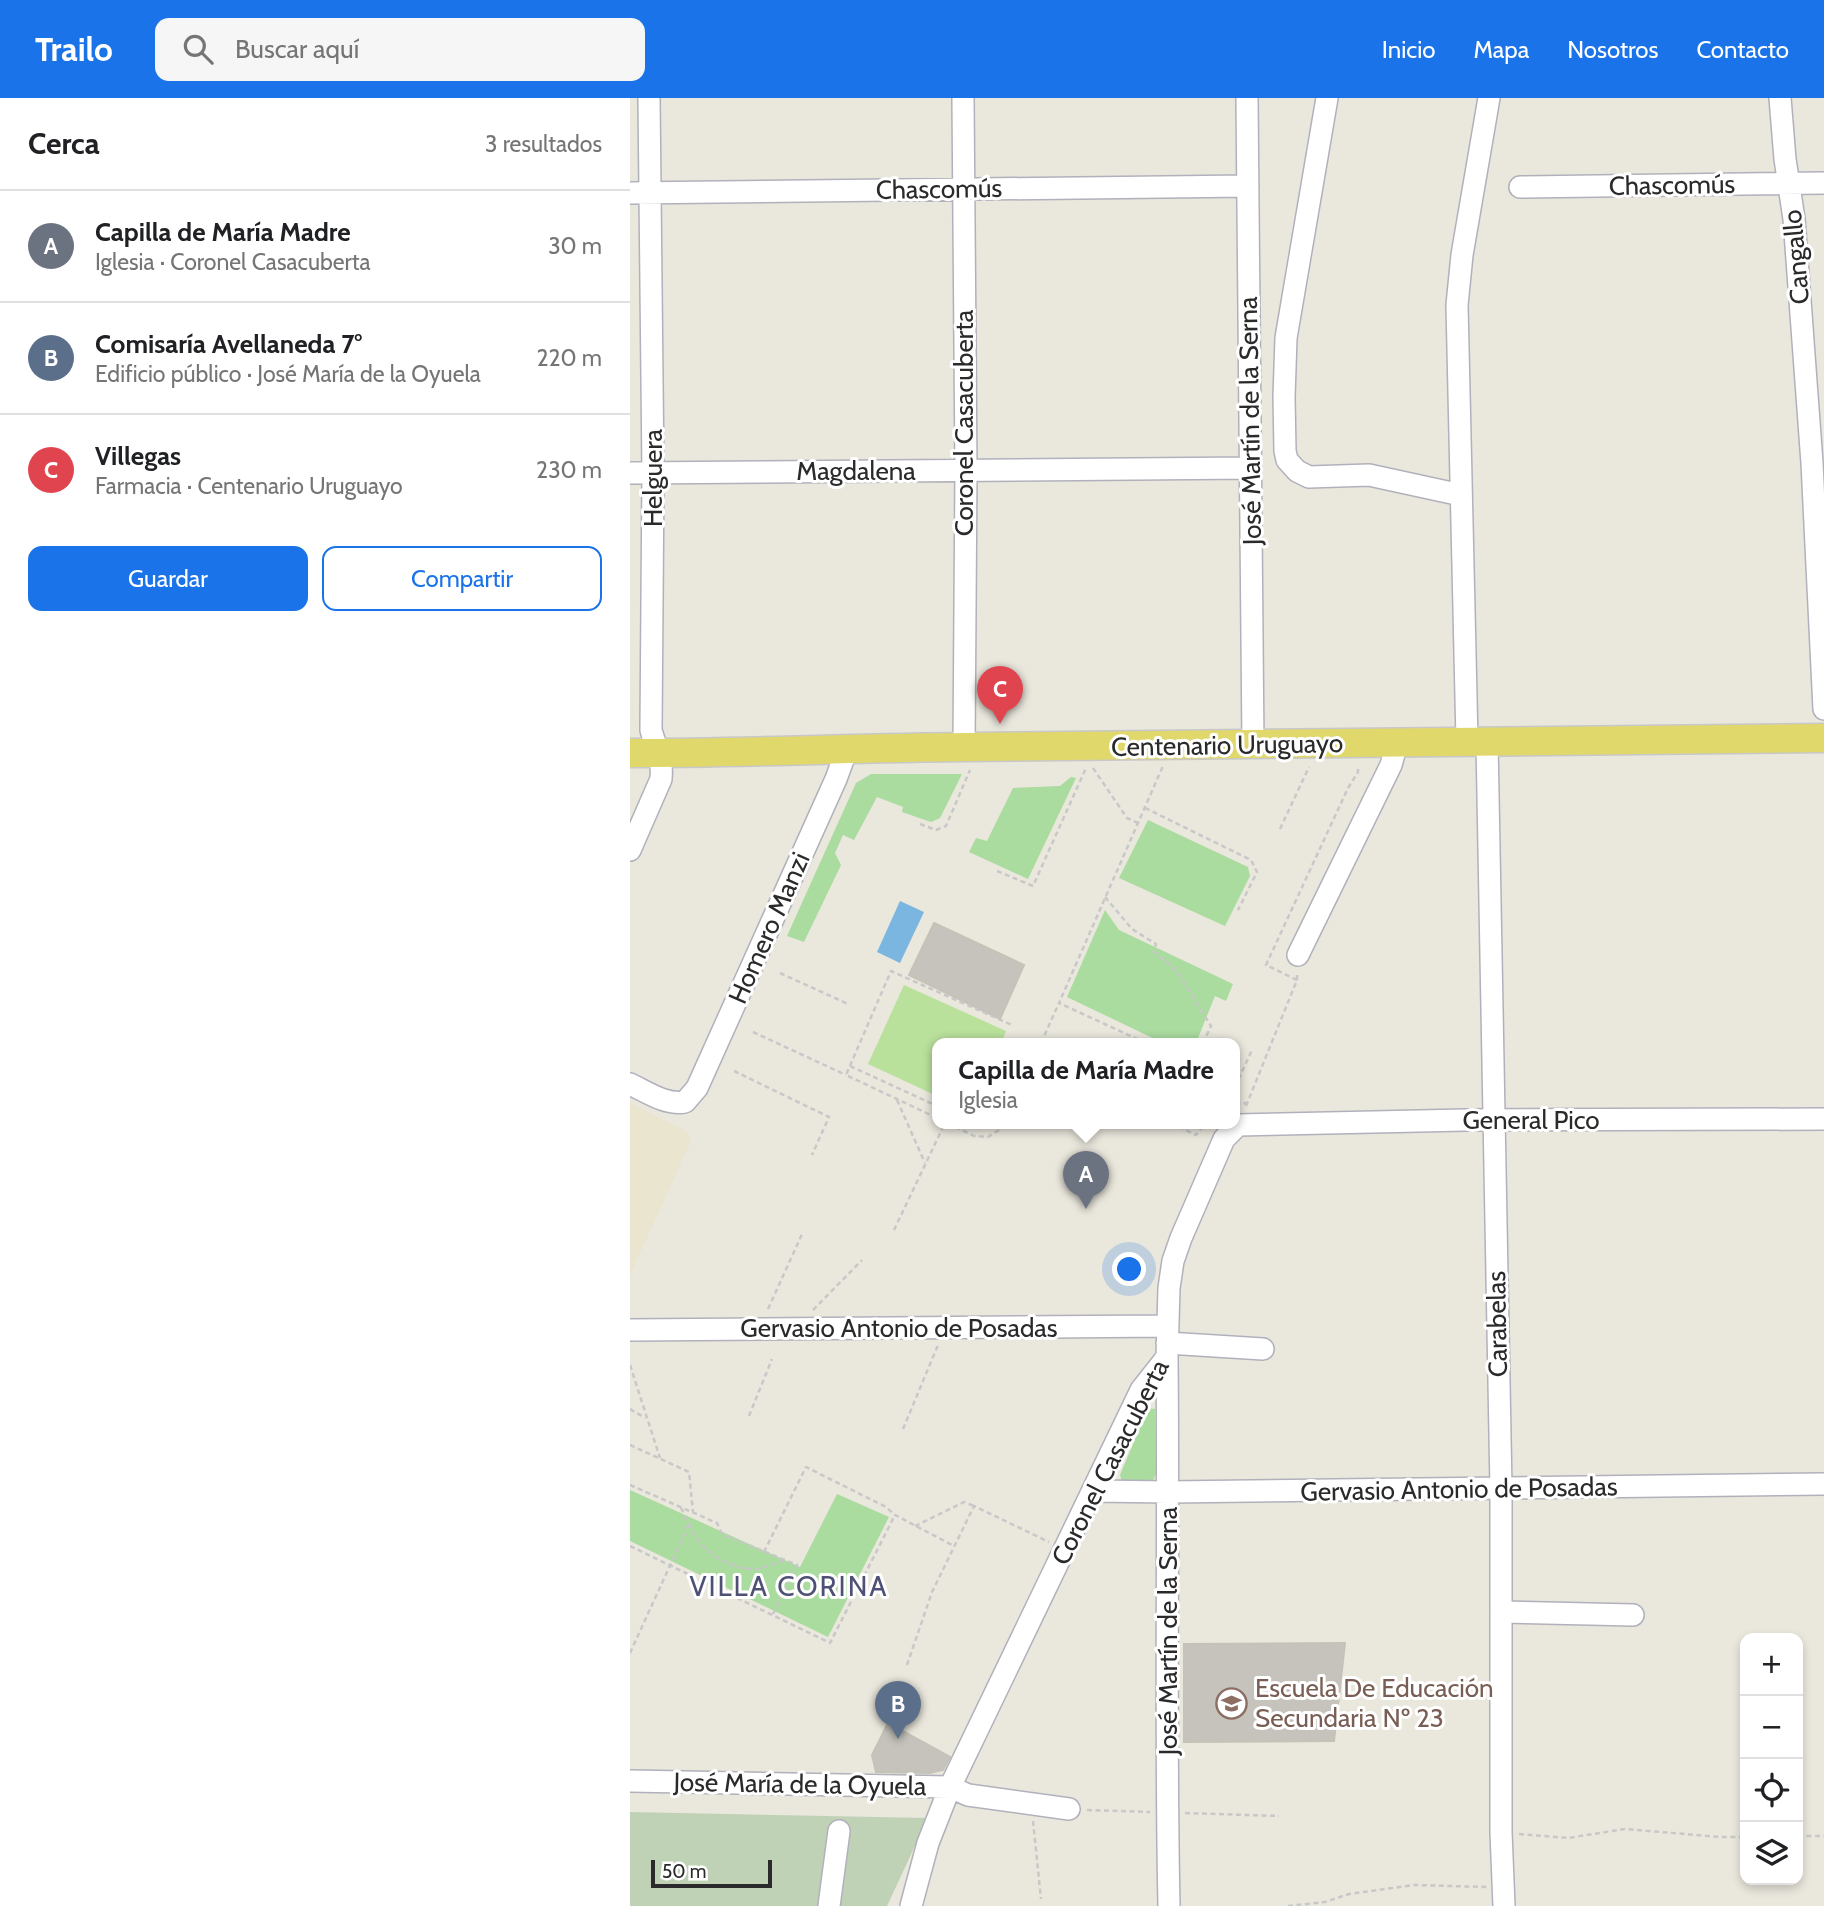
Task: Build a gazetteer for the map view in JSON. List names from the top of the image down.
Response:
{
  "streets": {
    "main road": ["Centenario Uruguayo"],
    "street": [
      "Chascomús",
      "Cangallo",
      "José Martín de la Serna",
      "Coronel Casacuberta",
      "Magdalena",
      "Helguera",
      "Homero Manzi",
      "General Pico",
      "Carabelas",
      "Gervasio Antonio de Posadas",
      "José María de la Oyuela"
    ]
  },
  "crossings": [
    ["Chascomús", "Cangallo"],
    ["Chascomús", "José Martín de la Serna"],
    ["Chascomús", "Coronel Casacuberta"],
    ["Chascomús", "Helguera"],
    ["José Martín de la Serna", "Coronel Casacuberta"],
    ["José Martín de la Serna", "Magdalena"],
    ["José Martín de la Serna", "Centenario Uruguayo"],
    ["José Martín de la Serna", "Gervasio Antonio de Posadas"],
    ["Coronel Casacuberta", "Magdalena"],
    ["Coronel Casacuberta", "Centenario Uruguayo"],
    ["Coronel Casacuberta", "Gervasio Antonio de Posadas"],
    ["Coronel Casacuberta", "José María de la Oyuela"],
    ["Magdalena", "Helguera"],
    ["Helguera", "Centenario Uruguayo"],
    ["Centenario Uruguayo", "Homero Manzi"],
    ["Centenario Uruguayo", "Carabelas"],
    ["General Pico", "Carabelas"],
    ["Carabelas", "Gervasio Antonio de Posadas"]
  ],
  "districts": ["VILLA CORINA"],
  "places": {
    "school or university": ["Escuela De Educación Secundaria Nº 23"]
  },
  "scale_bar": "50 m",
  "page": {
    "header": "Trailo",
    "search": "Buscar aquí",
    "nav": [
      "Inicio",
      "Mapa",
      "Nosotros",
      "Contacto"
    ],
    "heading": ["Cerca", "3 resultados"],
    "list": [
      {
        "mark": "A",
        "name": "Capilla de María Madre",
        "note": "Iglesia · Coronel Casacuberta",
        "value": "30 m"
      },
      {
        "mark": "B",
        "name": "Comisaría Avellaneda 7°",
        "note": "Edificio público · José María de la Oyuela",
        "value": "220 m"
      },
      {
        "mark": "C",
        "name": "Villegas",
        "note": "Farmacia · Centenario Uruguayo",
        "value": "230 m"
      }
    ],
    "buttons": ["Guardar", "Compartir"],
    "pins": ["C", "A", "B"],
    "popup": ["Capilla de María Madre", "Iglesia"],
    "map_buttons": ["+", "−"],
    "scale": "50 m"
  }
}
